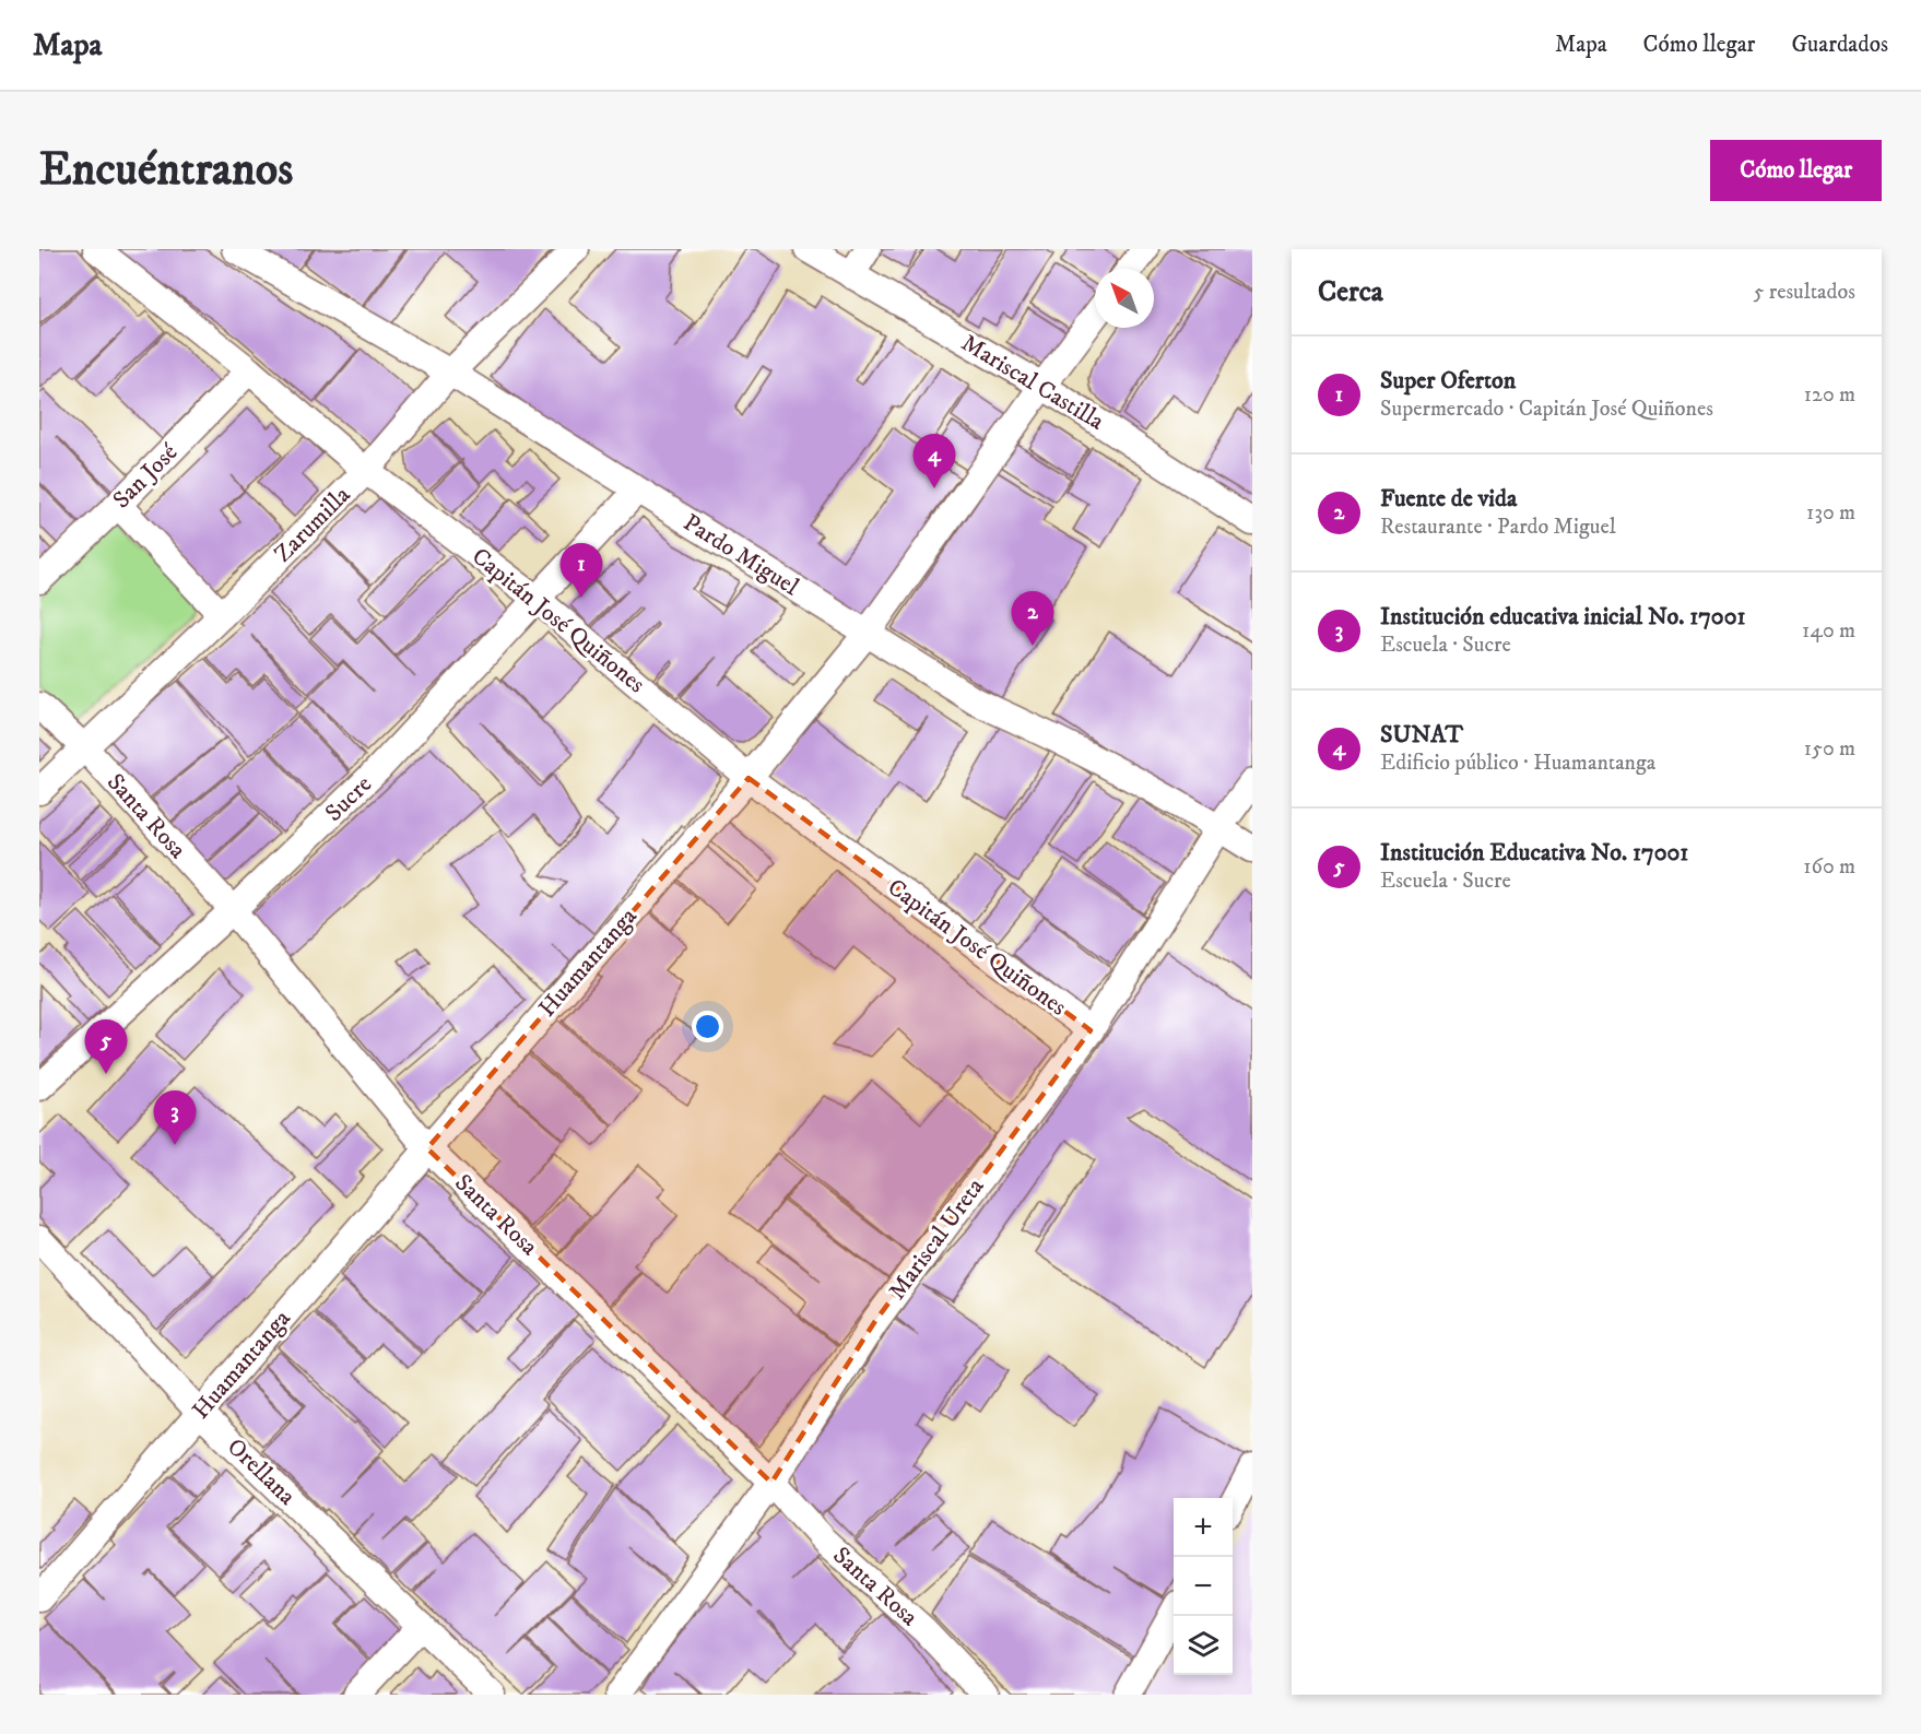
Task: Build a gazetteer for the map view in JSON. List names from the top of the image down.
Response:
{
  "streets": {
    "street": [
      "Mariscal Castilla",
      "San José",
      "Zarumilla",
      "Pardo Miguel",
      "Capitán José Quiñones",
      "Sucre",
      "Santa Rosa",
      "Huamantanga",
      "Mariscal Ureta",
      "Orellana"
    ]
  },
  "crossings": [
    ["Mariscal Castilla", "Huamantanga"],
    ["San José", "Capitán José Quiñones"],
    ["Zarumilla", "Pardo Miguel"],
    ["Zarumilla", "Capitán José Quiñones"],
    ["Zarumilla", "Santa Rosa"],
    ["Pardo Miguel", "Sucre"],
    ["Pardo Miguel", "Huamantanga"],
    ["Pardo Miguel", "Mariscal Ureta"],
    ["Capitán José Quiñones", "Sucre"],
    ["Capitán José Quiñones", "Huamantanga"],
    ["Capitán José Quiñones", "Mariscal Ureta"],
    ["Sucre", "Santa Rosa"],
    ["Santa Rosa", "Huamantanga"],
    ["Santa Rosa", "Mariscal Ureta"],
    ["Huamantanga", "Orellana"]
  ],
  "north": "top left",
  "page": {
    "header": "Mapa",
    "nav": ["Mapa", "Cómo llegar", "Guardados"],
    "buttons": "Cómo llegar",
    "title": "Encuéntranos",
    "heading": ["Cerca", "5 resultados"],
    "list": [
      {
        "mark": "1",
        "name": "Super Oferton",
        "note": "Supermercado · Capitán José Quiñones",
        "value": "120 m"
      },
      {
        "mark": "2",
        "name": "Fuente de vida",
        "note": "Restaurante · Pardo Miguel",
        "value": "130 m"
      },
      {
        "mark": "3",
        "name": "Institución educativa inicial No. 17001",
        "note": "Escuela · Sucre",
        "value": "140 m"
      },
      {
        "mark": "4",
        "name": "SUNAT",
        "note": "Edificio público · Huamantanga",
        "value": "150 m"
      },
      {
        "mark": "5",
        "name": "Institución Educativa No. 17001",
        "note": "Escuela · Sucre",
        "value": "160 m"
      }
    ],
    "pins": [
      "4",
      "1",
      "2",
      "5",
      "3"
    ],
    "map_buttons": ["+", "−"]
  }
}
